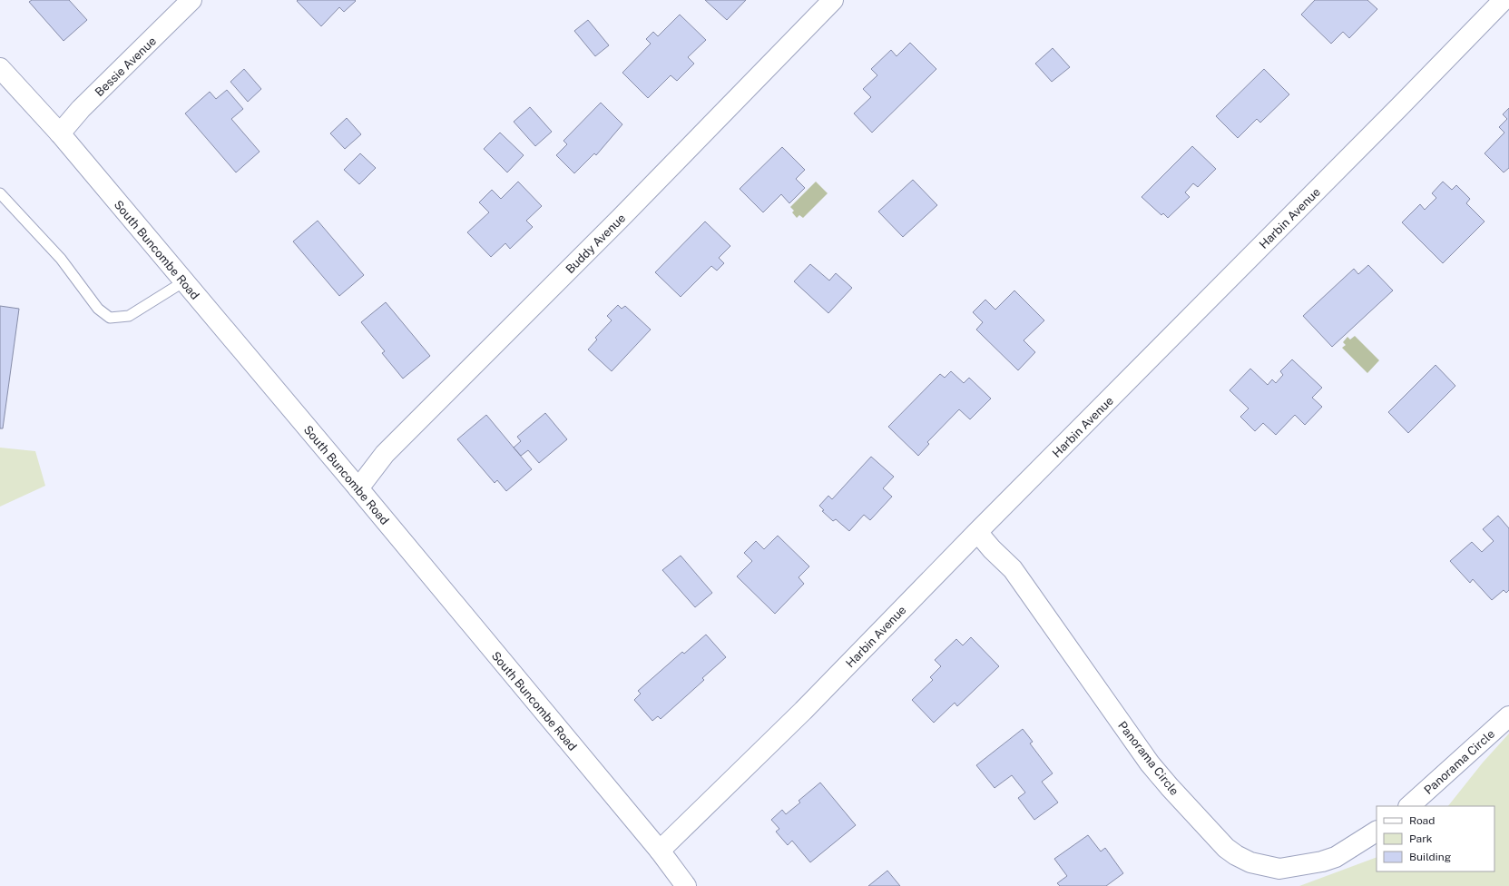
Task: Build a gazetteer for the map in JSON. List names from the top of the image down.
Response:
{
  "streets": {
    "street": [
      "Bessie Avenue",
      "Harbin Avenue",
      "Buddy Avenue",
      "South Buncombe Road",
      "Panorama Circle"
    ]
  },
  "crossings": [
    ["Bessie Avenue", "South Buncombe Road"],
    ["Harbin Avenue", "South Buncombe Road"],
    ["Harbin Avenue", "Panorama Circle"],
    ["Buddy Avenue", "South Buncombe Road"]
  ],
  "legend": ["Road", "Park", "Building"]
}
